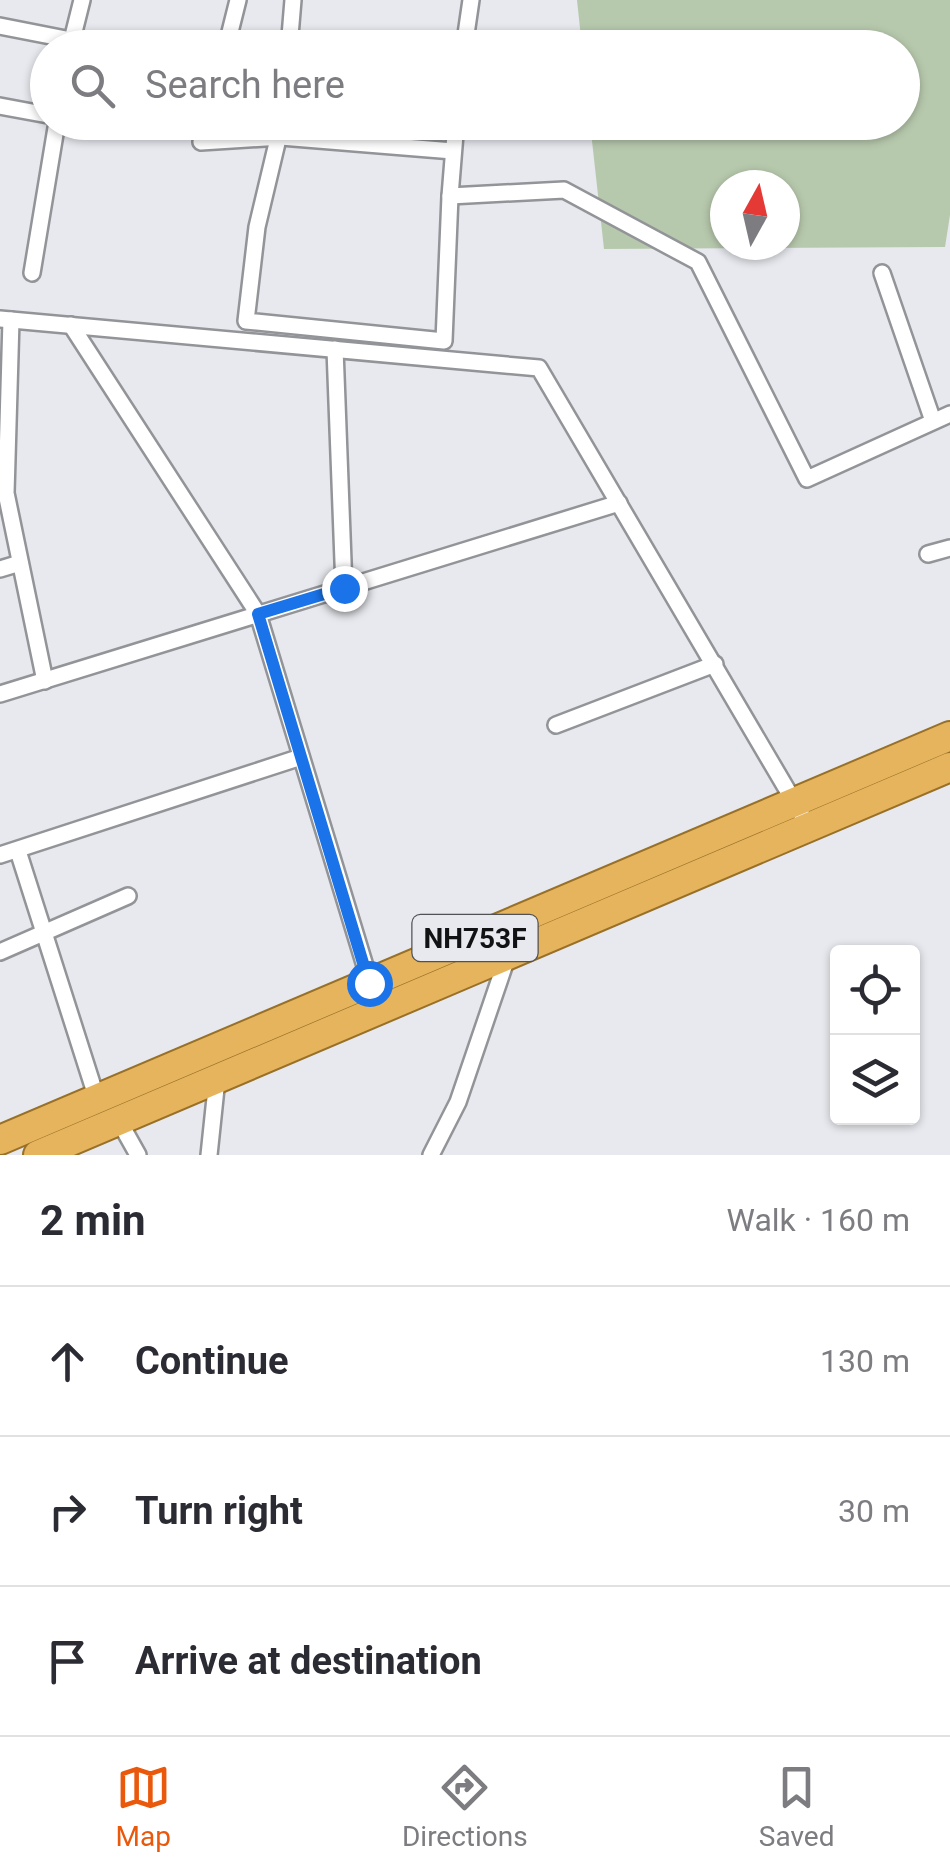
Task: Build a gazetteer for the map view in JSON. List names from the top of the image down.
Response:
{
  "streets": {
    "highway": ["NH753F"]
  },
  "north": "top",
  "page": {
    "search": "Search here",
    "heading": ["2 min", "Walk · 160 m"],
    "list": [
      ["Continue", "130 m"],
      ["Turn right", "30 m"],
      "Arrive at destination"
    ],
    "nav": ["Map", "Directions", "Saved"]
  }
}
